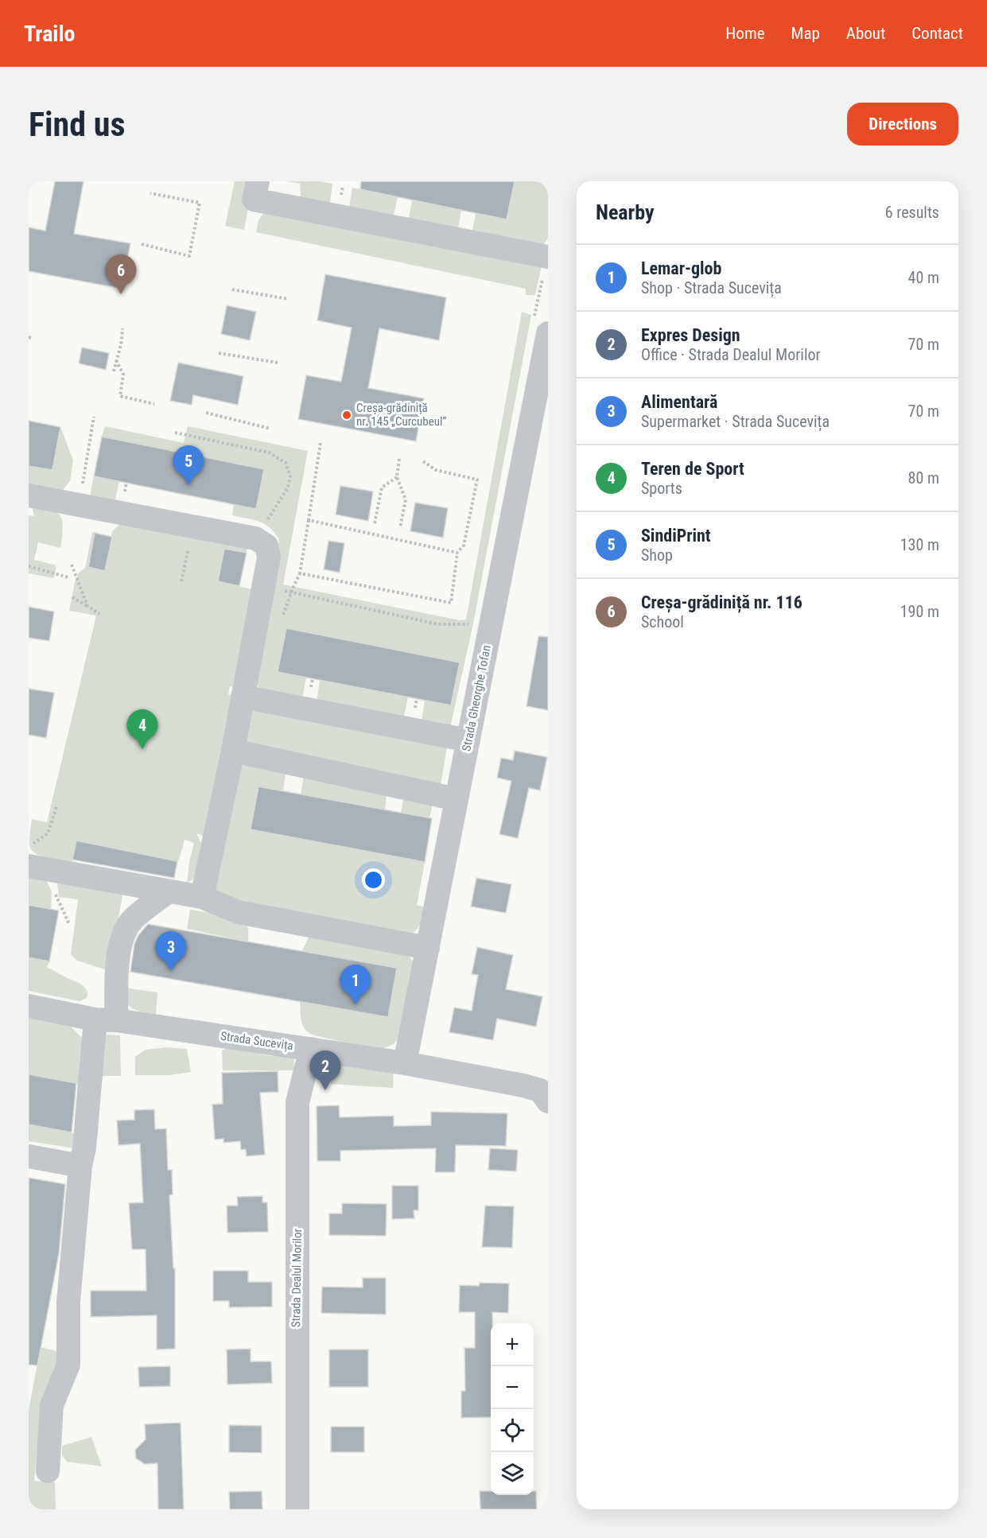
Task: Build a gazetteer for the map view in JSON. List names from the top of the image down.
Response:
{
  "streets": {
    "street": ["Strada Gheorghe Tofan", "Strada Sucevița", "Strada Dealul Morilor"]
  },
  "crossings": [
    ["Strada Gheorghe Tofan", "Strada Sucevița"],
    ["Strada Sucevița", "Strada Dealul Morilor"]
  ],
  "places": ["Creșa-grădiniță nr. 145 „Curcubeul”"],
  "page": {
    "header": "Trailo",
    "nav": [
      "Home",
      "Map",
      "About",
      "Contact"
    ],
    "buttons": "Directions",
    "title": "Find us",
    "heading": ["Nearby", "6 results"],
    "list": [
      {
        "mark": "1",
        "name": "Lemar-glob",
        "note": "Shop · Strada Sucevița",
        "value": "40 m"
      },
      {
        "mark": "2",
        "name": "Expres Design",
        "note": "Office · Strada Dealul Morilor",
        "value": "70 m"
      },
      {
        "mark": "3",
        "name": "Alimentară",
        "note": "Supermarket · Strada Sucevița",
        "value": "70 m"
      },
      {
        "mark": "4",
        "name": "Teren de Sport",
        "note": "Sports",
        "value": "80 m"
      },
      {
        "mark": "5",
        "name": "SindiPrint",
        "note": "Shop",
        "value": "130 m"
      },
      {
        "mark": "6",
        "name": "Creșa-grădiniță nr. 116",
        "note": "School",
        "value": "190 m"
      }
    ],
    "pins": [
      "6",
      "5",
      "4",
      "3",
      "1",
      "2"
    ],
    "map_buttons": ["+", "−"]
  }
}
